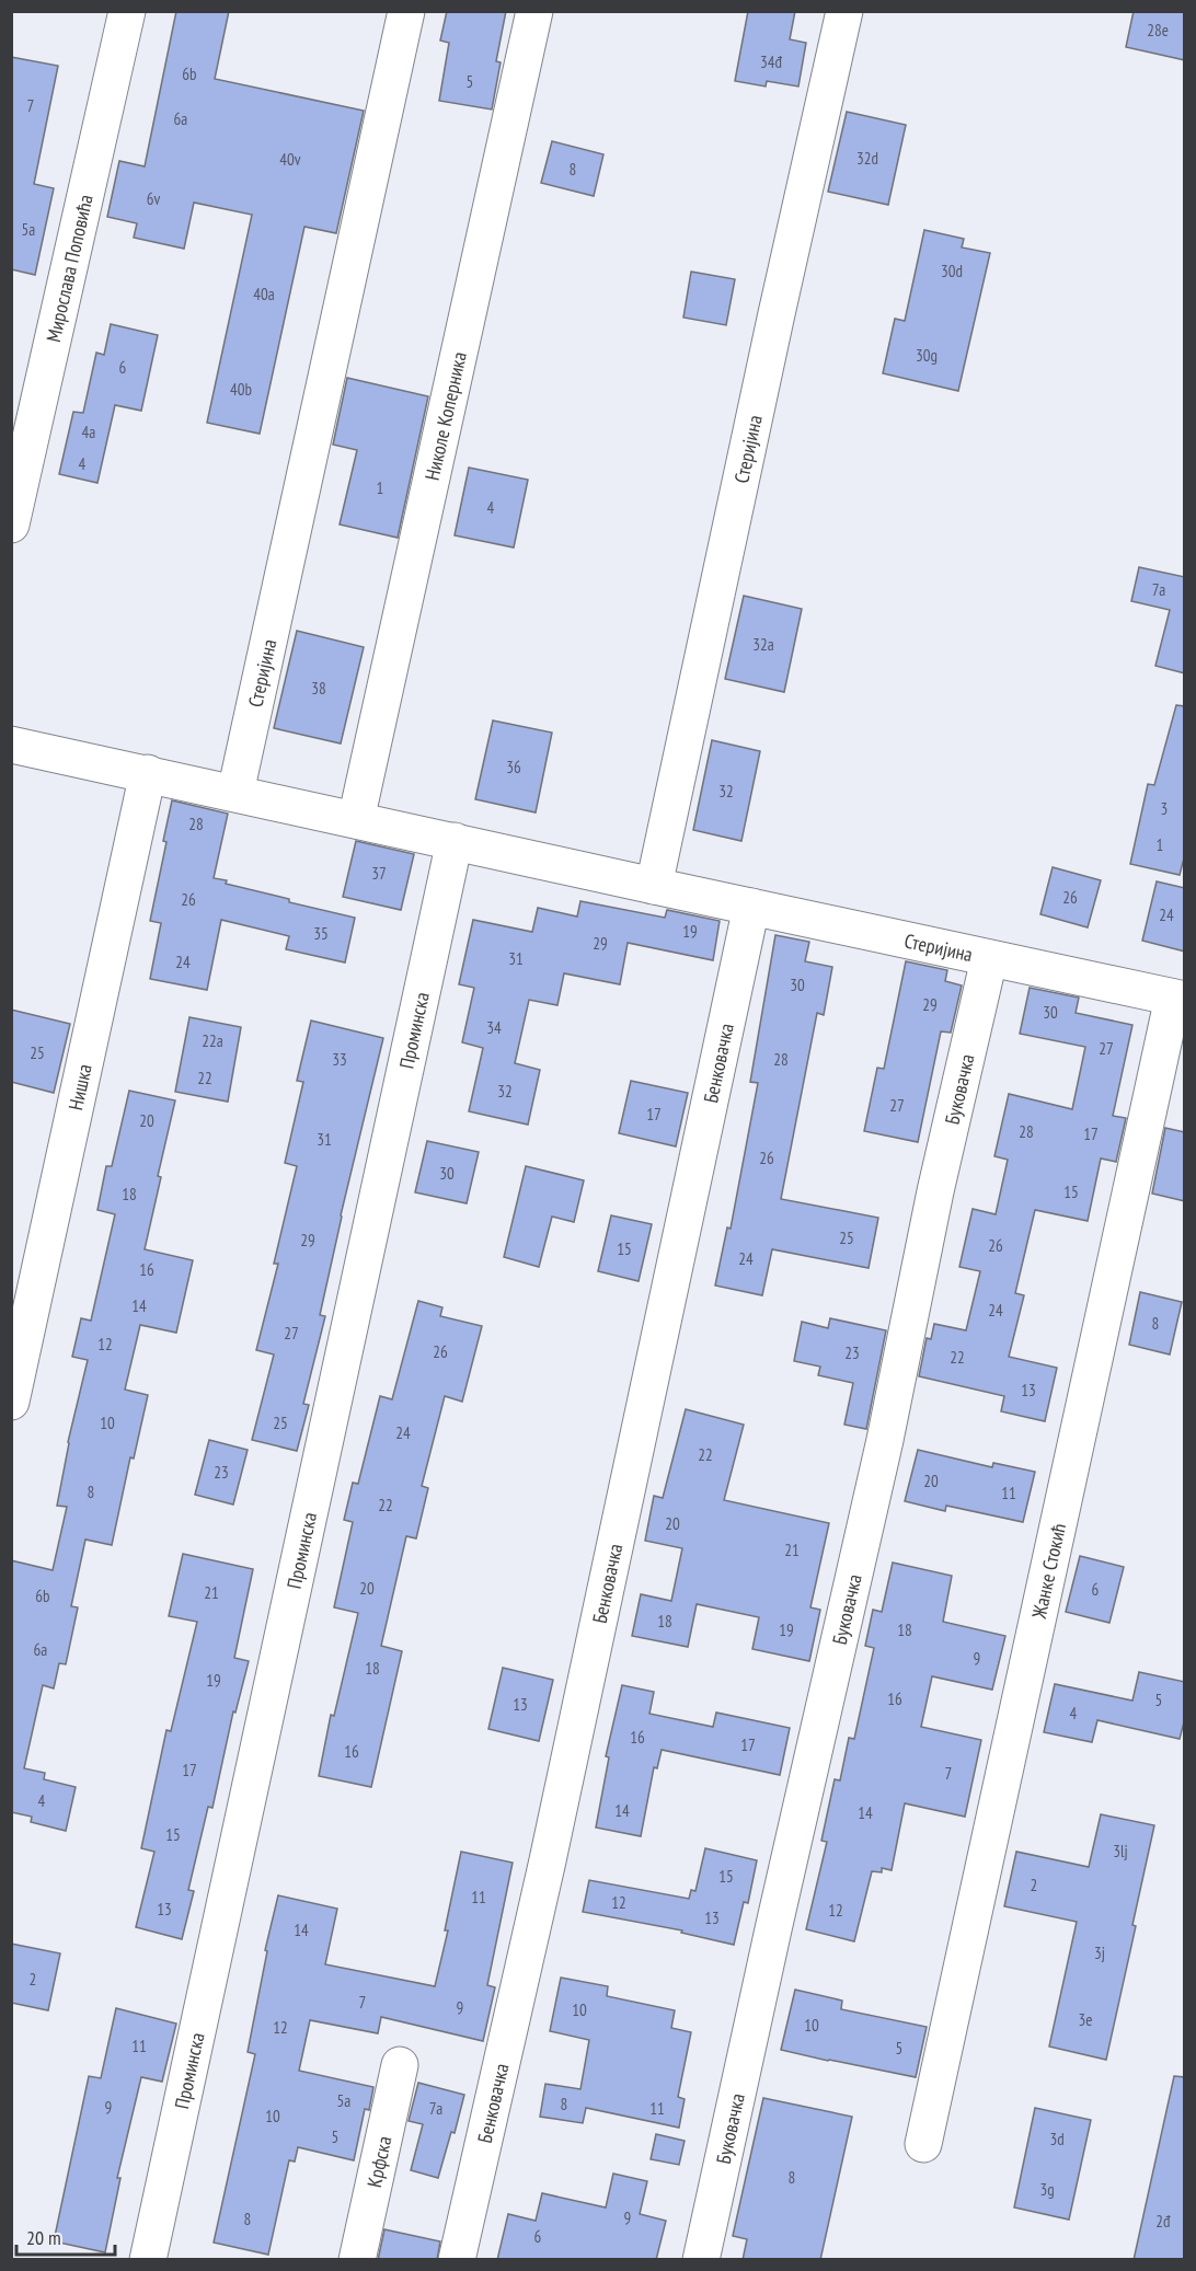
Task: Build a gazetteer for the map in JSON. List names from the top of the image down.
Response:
{
  "streets": {
    "street": [
      "Мирослава Поповића",
      "Николе Коперника",
      "Стеријина",
      "Проминска",
      "Бенковачка",
      "Нишка",
      "Буковачка",
      "Жанке Стокић",
      "Крфска"
    ]
  },
  "crossings": [
    ["Николе Коперника", "Стеријина"],
    ["Стеријина", "Проминска"],
    ["Стеријина", "Бенковачка"],
    ["Стеријина", "Нишка"],
    ["Стеријина", "Буковачка"],
    ["Стеријина", "Жанке Стокић"]
  ],
  "house_numbers": [
    "28e",
    "34đ",
    "6b",
    "5",
    "7",
    "6a",
    "32d",
    "40v",
    "8",
    "6v",
    "5a",
    "30d",
    "40a",
    "30g",
    "6",
    "40b",
    "4a",
    "4",
    "1",
    "4",
    "7a",
    "32a",
    "38",
    "36",
    "32",
    "3",
    "28",
    "1",
    "37",
    "26",
    "26",
    "24",
    "19",
    "35",
    "29",
    "31",
    "24",
    "30",
    "29",
    "30",
    "34",
    "22a",
    "27",
    "25",
    "33",
    "28",
    "22",
    "32",
    "27",
    "17",
    "20",
    "28",
    "17",
    "31",
    "26",
    "30",
    "15",
    "18",
    "25",
    "29",
    "26",
    "15",
    "24",
    "16",
    "14",
    "24",
    "8",
    "27",
    "12",
    "26",
    "23",
    "22",
    "13",
    "10",
    "25",
    "24",
    "22",
    "23",
    "20",
    "8",
    "11",
    "22",
    "20",
    "21",
    "20",
    "6",
    "21",
    "6b",
    "18",
    "19",
    "18",
    "6a",
    "9",
    "18",
    "19",
    "16",
    "5",
    "13",
    "4",
    "16",
    "17",
    "16",
    "17",
    "7",
    "4",
    "14",
    "14",
    "15",
    "3lj",
    "15",
    "2",
    "11",
    "12",
    "13",
    "12",
    "13",
    "14",
    "3j",
    "2",
    "7",
    "9",
    "10",
    "3e",
    "10",
    "12",
    "11",
    "5",
    "5a",
    "8",
    "9",
    "7a",
    "11",
    "10",
    "5",
    "3d",
    "8",
    "3g",
    "9",
    "8",
    "2đ",
    "6"
  ],
  "scale_bar": "20 m"
}
